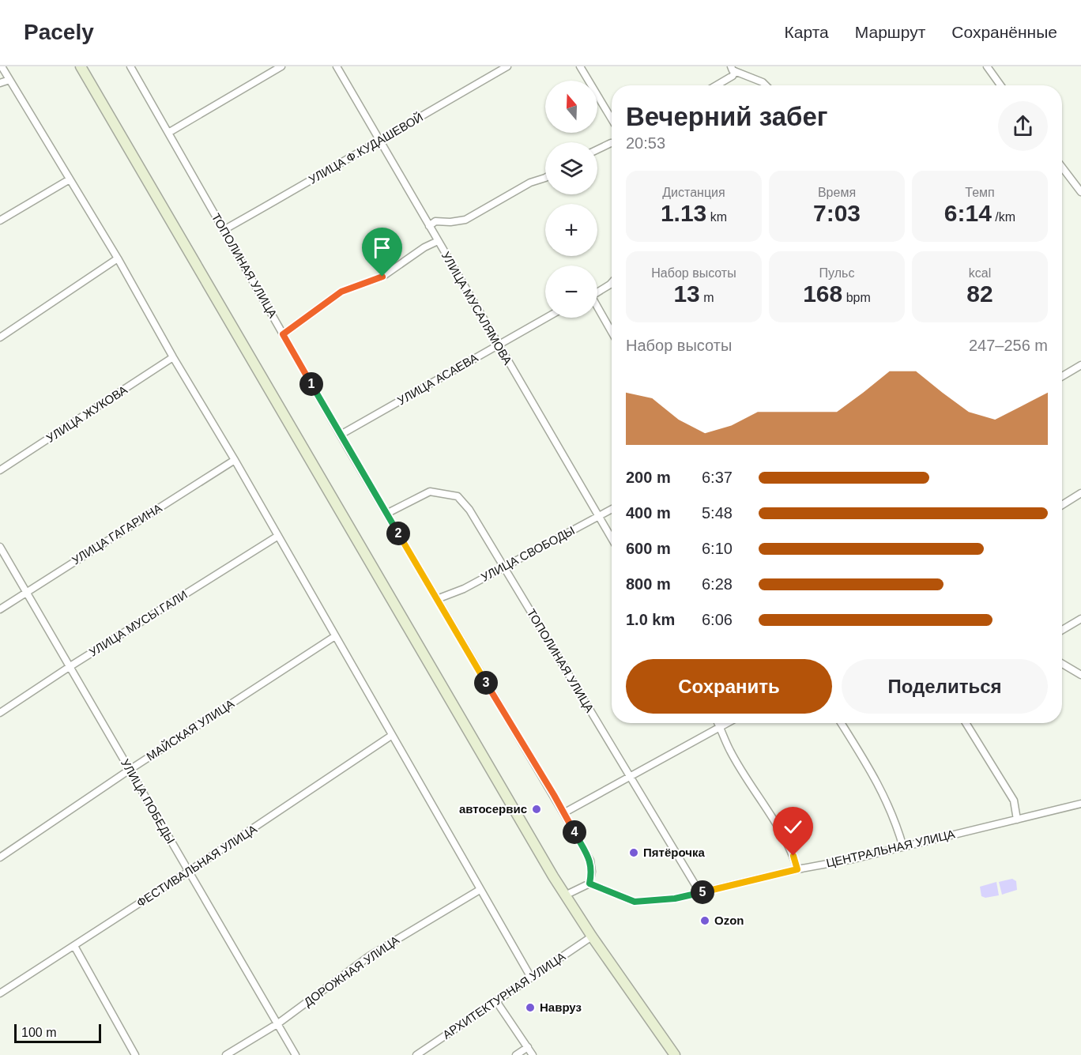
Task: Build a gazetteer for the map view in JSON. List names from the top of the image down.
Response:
{
  "streets": {
    "street": [
      "УЛИЦА Ф.КУДАШЕВОЙ",
      "ТОПОЛИНАЯ УЛИЦА",
      "УЛИЦА МУСАЛЯМОВА",
      "УЛИЦА АСАЕВА",
      "УЛИЦА ЖУКОВА",
      "УЛИЦА ГАГАРИНА",
      "УЛИЦА СВОБОДЫ",
      "УЛИЦА МУСЫ ГАЛИ",
      "МАЙСКАЯ УЛИЦА",
      "УЛИЦА ПОБЕДЫ",
      "ЦЕНТРАЛЬНАЯ УЛИЦА",
      "ФЕСТИВАЛЬНАЯ УЛИЦА",
      "ДОРОЖНАЯ УЛИЦА",
      "АРХИТЕКТУРНАЯ УЛИЦА"
    ]
  },
  "crossings": [
    ["УЛИЦА Ф.КУДАШЕВОЙ", "ТОПОЛИНАЯ УЛИЦА"],
    ["УЛИЦА Ф.КУДАШЕВОЙ", "УЛИЦА МУСАЛЯМОВА"],
    ["ТОПОЛИНАЯ УЛИЦА", "УЛИЦА АСАЕВА"],
    ["ТОПОЛИНАЯ УЛИЦА", "УЛИЦА СВОБОДЫ"],
    ["ТОПОЛИНАЯ УЛИЦА", "ЦЕНТРАЛЬНАЯ УЛИЦА"],
    ["УЛИЦА МУСАЛЯМОВА", "УЛИЦА АСАЕВА"],
    ["УЛИЦА МУСАЛЯМОВА", "УЛИЦА СВОБОДЫ"],
    ["УЛИЦА ГАГАРИНА", "УЛИЦА ПОБЕДЫ"],
    ["УЛИЦА МУСЫ ГАЛИ", "УЛИЦА ПОБЕДЫ"],
    ["МАЙСКАЯ УЛИЦА", "УЛИЦА ПОБЕДЫ"],
    ["УЛИЦА ПОБЕДЫ", "ФЕСТИВАЛЬНАЯ УЛИЦА"],
    ["УЛИЦА ПОБЕДЫ", "ДОРОЖНАЯ УЛИЦА"]
  ],
  "places": [
    "автосервис",
    "Пятёрочка",
    "Ozon",
    "Навруз"
  ],
  "scale_bar": "100 m",
  "north": "top",
  "page": {
    "header": "Pacely",
    "nav": ["Карта", "Маршрут", "Сохранённые"],
    "map_buttons": ["+", "−"],
    "heading": ["Вечерний забег", "20:53"],
    "stats": [
      ["Дистанция", "1.13 km"],
      ["Время", "7:03"],
      ["Темп", "6:14 /km"],
      ["Набор высоты", "13 m"],
      ["Пульс", "168 bpm"],
      ["kcal", "82"]
    ],
    "chart": ["Набор высоты", "247–256 m"],
    "pins": [
      "1",
      "2",
      "3",
      "4",
      "5"
    ],
    "list": [
      {
        "name": "200 m",
        "note": "6:37"
      },
      {
        "name": "400 m",
        "note": "5:48"
      },
      {
        "name": "600 m",
        "note": "6:10"
      },
      {
        "name": "800 m",
        "note": "6:28"
      },
      {
        "name": "1.0 km",
        "note": "6:06"
      }
    ],
    "buttons": ["Сохранить", "Поделиться"],
    "scale": "100 m"
  }
}
